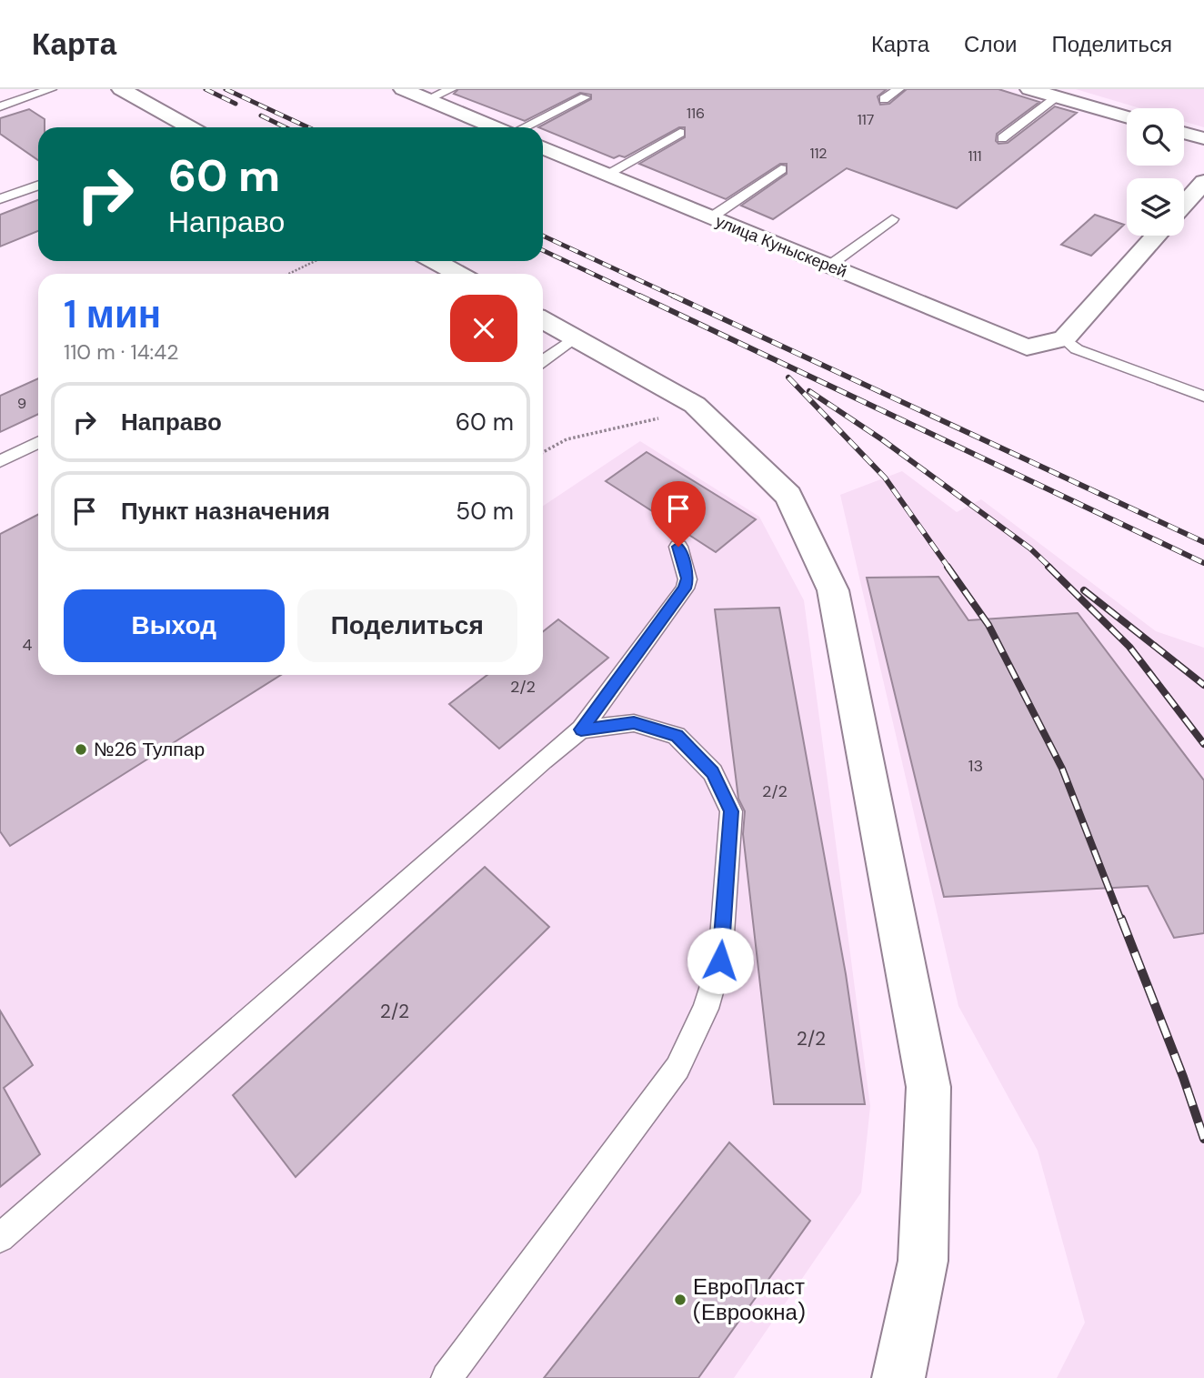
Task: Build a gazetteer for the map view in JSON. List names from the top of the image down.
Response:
{
  "streets": {
    "street": ["улица Куныскерей"]
  },
  "places": ["№26 Тулпар", "ЕвроПласт (Евроокна)"],
  "house_numbers": [
    "116",
    "117",
    "112",
    "111",
    "9",
    "4",
    "2/2",
    "13",
    "2/2",
    "2/2",
    "2/2"
  ],
  "page": {
    "header": "Карта",
    "nav": ["Карта", "Слои", "Поделиться"],
    "turn": ["60 m", "Направо"],
    "heading": ["1 мин", "110 m · 14:42"],
    "list": [
      {
        "name": "Направо",
        "value": "60 m"
      },
      {
        "name": "Пункт назначения",
        "value": "50 m"
      }
    ],
    "buttons": ["Выход", "Поделиться"]
  }
}
